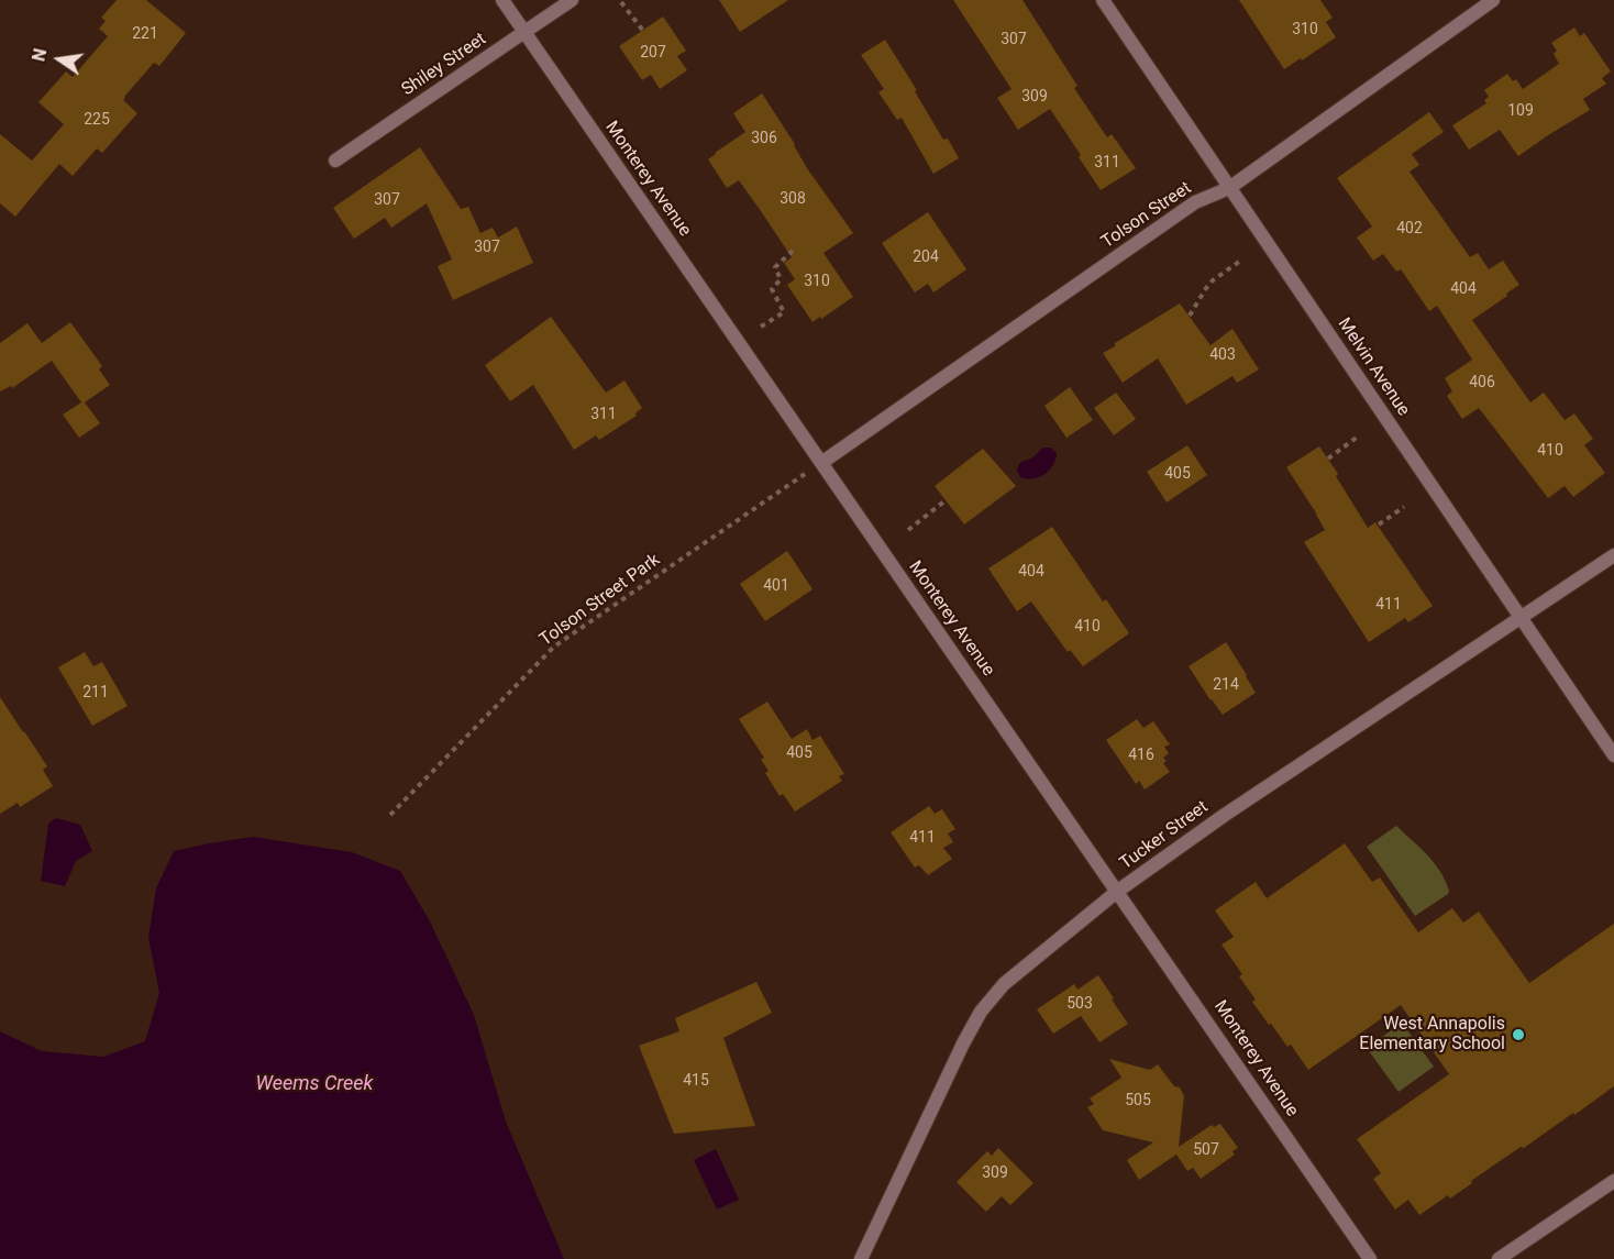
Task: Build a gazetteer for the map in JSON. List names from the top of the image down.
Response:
{
  "streets": {
    "street": [
      "Shiley Street",
      "Monterey Avenue",
      "Tolson Street",
      "Melvin Avenue",
      "Tucker Street"
    ],
    "path": ["Tolson Street Park"]
  },
  "crossings": [
    ["Shiley Street", "Monterey Avenue"],
    ["Monterey Avenue", "Tolson Street"],
    ["Monterey Avenue", "Tolson Street Park"],
    ["Monterey Avenue", "Tucker Street"],
    ["Tolson Street", "Melvin Avenue"],
    ["Tolson Street", "Tolson Street Park"],
    ["Melvin Avenue", "Tucker Street"]
  ],
  "water": ["Weems Creek"],
  "places": ["West Annapolis Elementary School"],
  "house_numbers": [
    "310",
    "221",
    "307",
    "207",
    "309",
    "109",
    "225",
    "306",
    "311",
    "308",
    "307",
    "402",
    "307",
    "204",
    "310",
    "404",
    "403",
    "406",
    "311",
    "410",
    "405",
    "404",
    "401",
    "411",
    "410",
    "214",
    "211",
    "405",
    "416",
    "411",
    "503",
    "415",
    "505",
    "507",
    "309"
  ],
  "north": "left"
}
